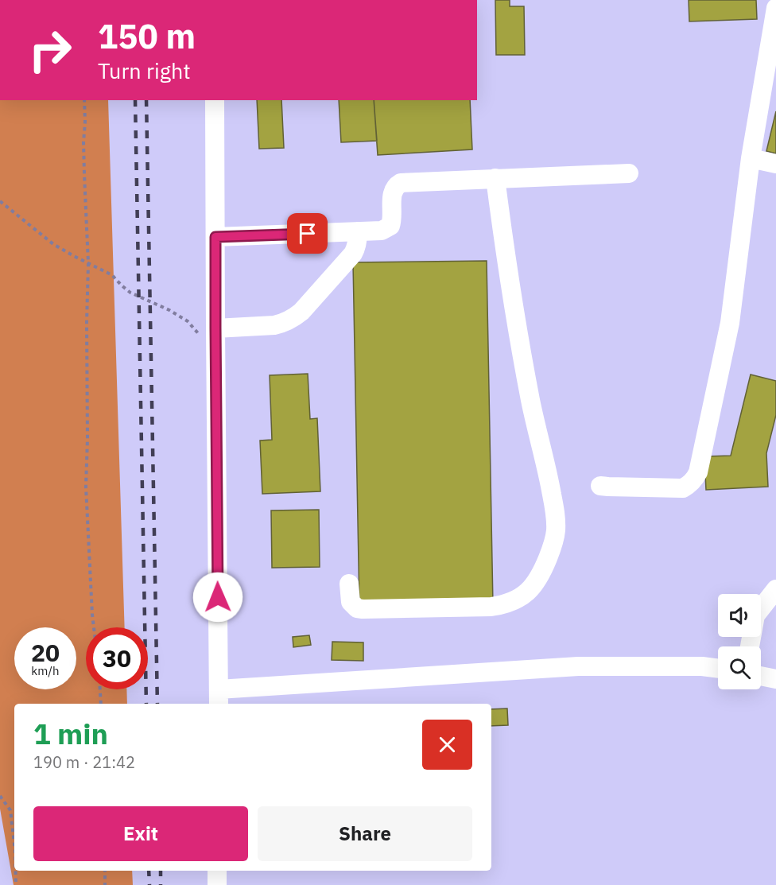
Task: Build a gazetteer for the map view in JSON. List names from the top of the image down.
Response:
{
  "page": {
    "turn": ["150 m", "Turn right"],
    "speed": "20 km/h",
    "limit": "30",
    "heading": ["1 min", "190 m · 21:42"],
    "buttons": ["Exit", "Share"]
  }
}
